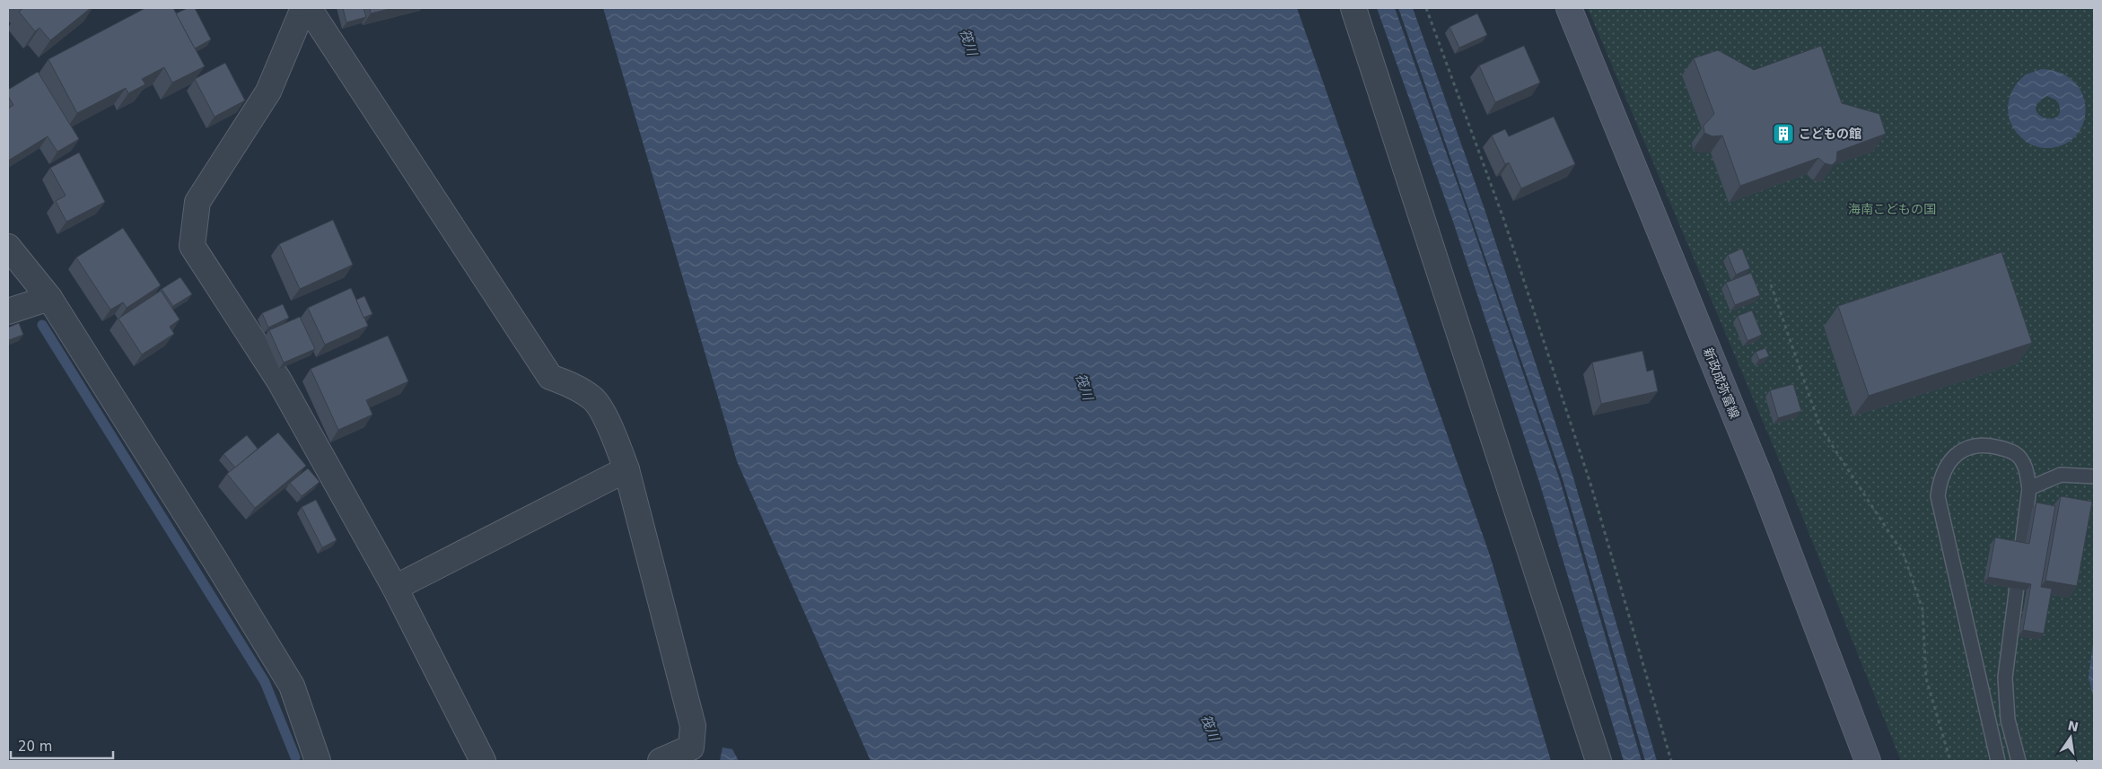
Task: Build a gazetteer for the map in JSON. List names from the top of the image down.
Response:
{
  "streets": {
    "main road": ["新政成弥富線"]
  },
  "water": ["筏川"],
  "parks": ["海南こどもの国"],
  "places": {
    "building": ["こどもの館"]
  },
  "scale_bar": "20 m",
  "north": "top"
}
